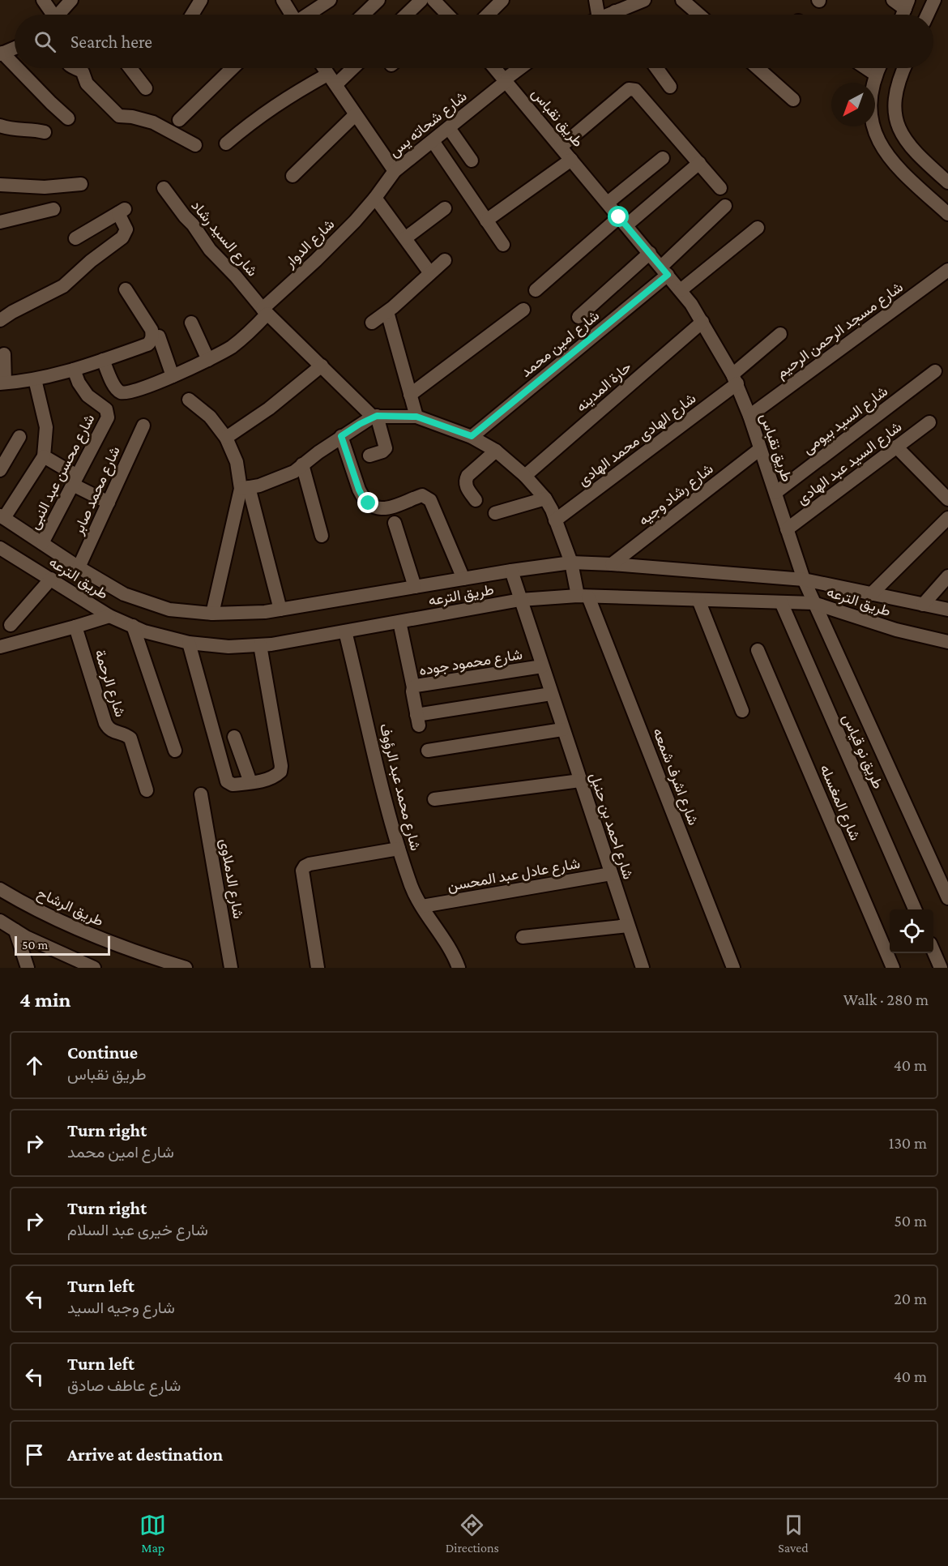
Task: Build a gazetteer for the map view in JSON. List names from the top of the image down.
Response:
{
  "streets": {
    "street": [
      "طريق نقباس",
      "شارع شحاته يس",
      "شارع السيد رشاد",
      "شارع الدوار",
      "شارع مسجد الرحمن الرحيم",
      "شارع امين محمد",
      "حارة المدينه",
      "شارع السيد بيومى",
      "شارع الهادى محمد الهادى",
      "شارع السيد عبد الهادى",
      "شارع محسن عبد النبى",
      "شارع محمد صابر",
      "شارع رشاد وجيه",
      "طريق الترعه",
      "شارع محمود جوده",
      "شارع الرحمة",
      "طريق نو قياس",
      "شارع اشرف شمعه",
      "شارع محمد عبد الرؤوف",
      "شارع المغسله",
      "شارع احمد بن حنبل",
      "شارع عادل عبد المحسن",
      "شارع الدملاوى",
      "طريق الرشاح"
    ]
  },
  "crossings": [
    ["طريق نقباس", "شارع شحاته يس"],
    ["طريق نقباس", "شارع مسجد الرحمن الرحيم"],
    ["طريق نقباس", "شارع امين محمد"],
    ["طريق نقباس", "حارة المدينه"],
    ["طريق نقباس", "شارع السيد بيومى"],
    ["طريق نقباس", "شارع الهادى محمد الهادى"],
    ["طريق نقباس", "شارع السيد عبد الهادى"],
    ["طريق نقباس", "شارع رشاد وجيه"],
    ["طريق نقباس", "طريق الترعه"],
    ["شارع شحاته يس", "شارع الدوار"],
    ["شارع السيد رشاد", "شارع الدوار"],
    ["شارع السيد رشاد", "شارع اشرف شمعه"],
    ["شارع امين محمد", "شارع اشرف شمعه"],
    ["حارة المدينه", "شارع اشرف شمعه"],
    ["شارع الهادى محمد الهادى", "شارع اشرف شمعه"],
    ["شارع محسن عبد النبى", "طريق الترعه"],
    ["شارع محمد صابر", "طريق الترعه"],
    ["شارع رشاد وجيه", "طريق الترعه"],
    ["طريق الترعه", "طريق نو قياس"],
    ["طريق الترعه", "شارع اشرف شمعه"],
    ["طريق الترعه", "شارع محمد عبد الرؤوف"],
    ["طريق الترعه", "شارع احمد بن حنبل"],
    ["شارع محمود جوده", "شارع احمد بن حنبل"],
    ["شارع محمد عبد الرؤوف", "شارع عادل عبد المحسن"],
    ["شارع احمد بن حنبل", "شارع عادل عبد المحسن"]
  ],
  "scale_bar": "50 m",
  "north": "bottom left",
  "page": {
    "search": "Search here",
    "scale": "50 m",
    "heading": ["4 min", "Walk · 280 m"],
    "list": [
      ["Continue", "طريق نقباس", "40 m"],
      ["Turn right", "شارع امين محمد", "130 m"],
      ["Turn right", "شارع خيرى عبد السلام", "50 m"],
      ["Turn left", "شارع وجيه السيد", "20 m"],
      ["Turn left", "شارع عاطف صادق", "40 m"],
      "Arrive at destination"
    ],
    "nav": ["Map", "Directions", "Saved"]
  }
}
